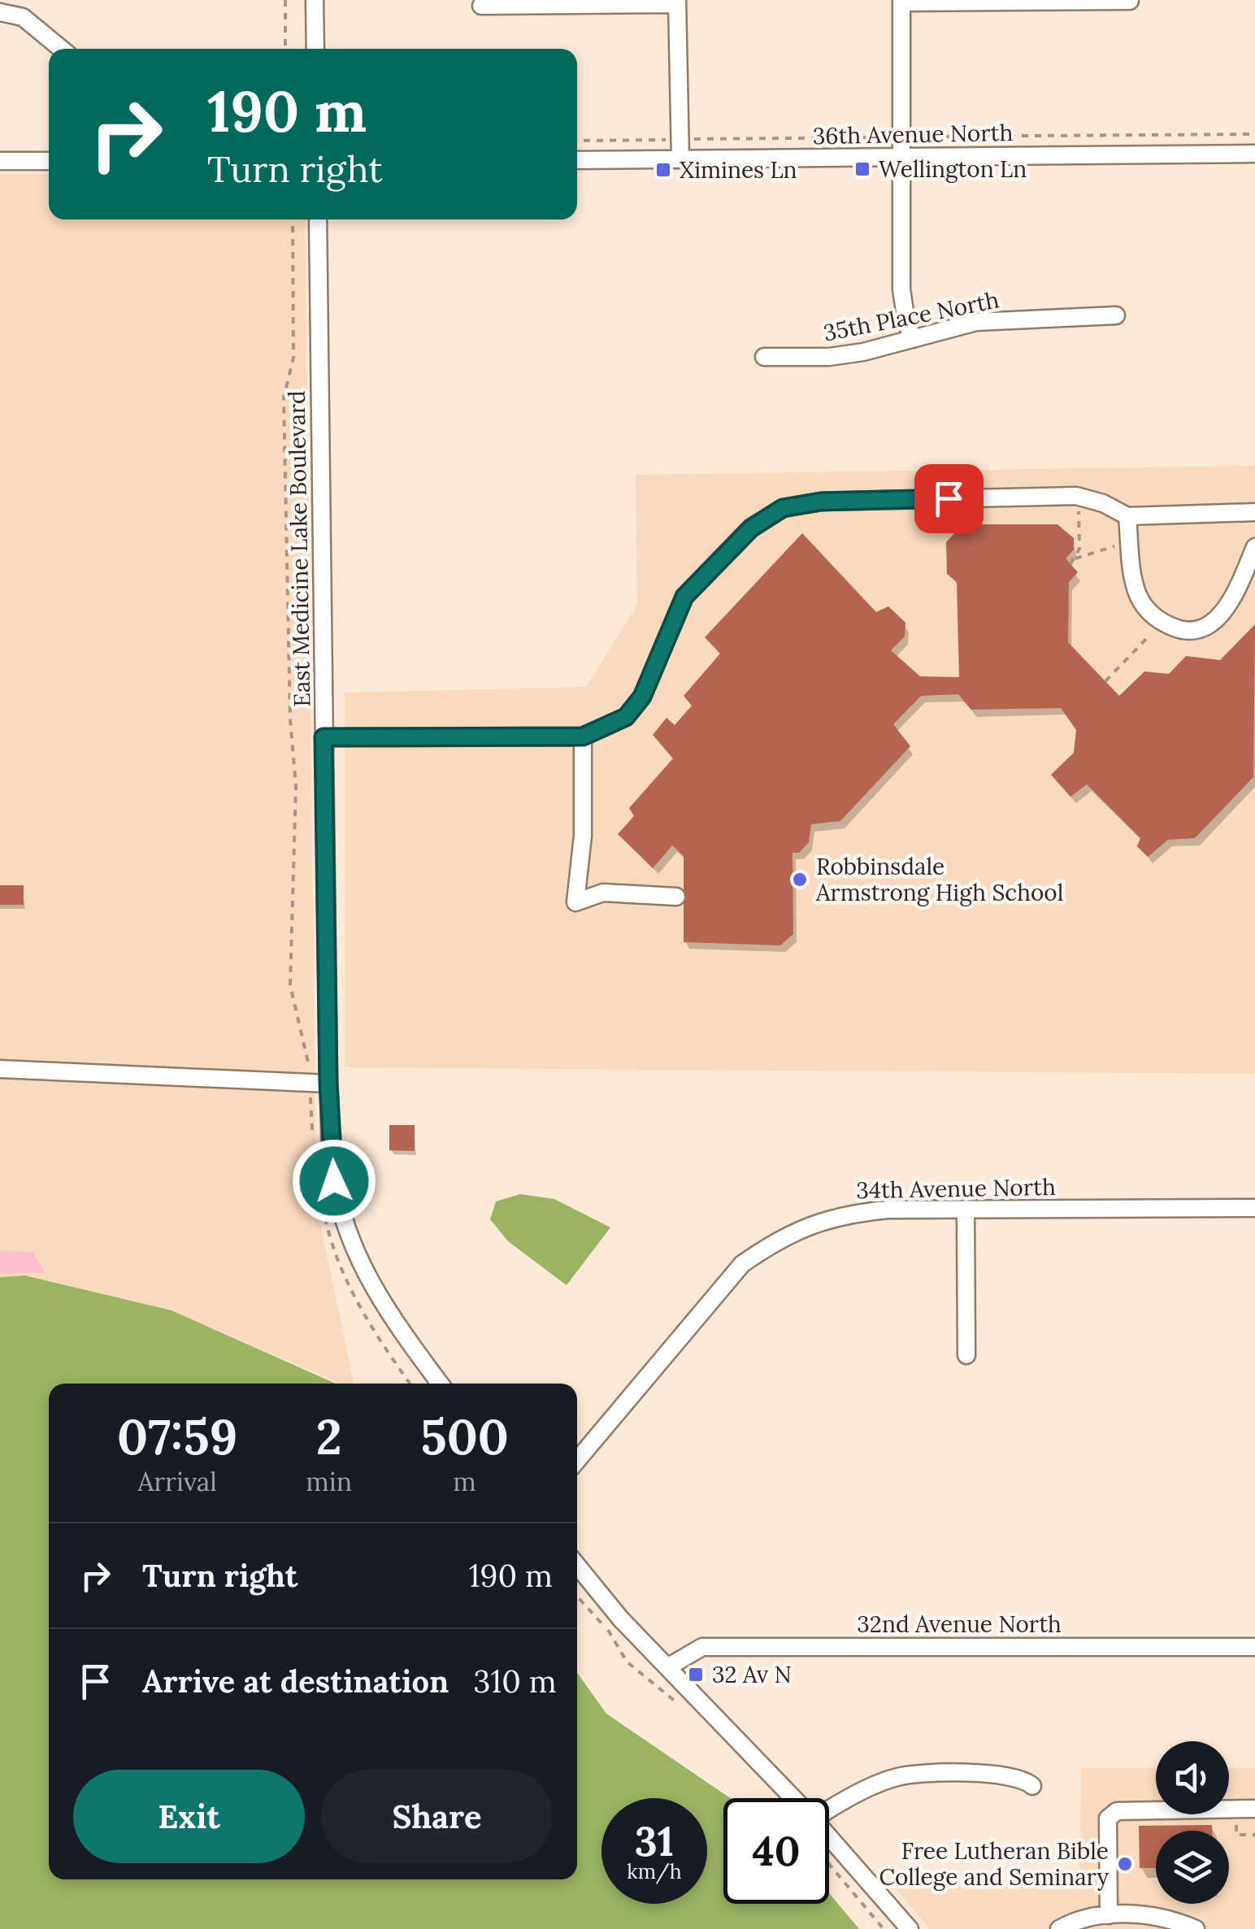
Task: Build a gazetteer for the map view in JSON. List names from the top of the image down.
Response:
{
  "streets": {
    "street": [
      "36th Avenue North",
      "35th Place North",
      "East Medicine Lake Boulevard",
      "34th Avenue North",
      "32nd Avenue North"
    ]
  },
  "places": {
    "transit": ["Wellington Ln", "Ximines Ln", "32 Av N"],
    "other": ["Robbinsdale Armstrong High School", "Free Lutheran Bible College and Seminary"]
  },
  "page": {
    "turn": ["190 m", "Turn right"],
    "eta": [
      "07:59",
      "Arrival",
      "2",
      "min",
      "500",
      "m"
    ],
    "list": [
      {
        "name": "Turn right",
        "value": "190 m"
      },
      {
        "name": "Arrive at destination",
        "value": "310 m"
      }
    ],
    "buttons": ["Exit", "Share"],
    "speed": "31 km/h",
    "limit": "40"
  }
}
